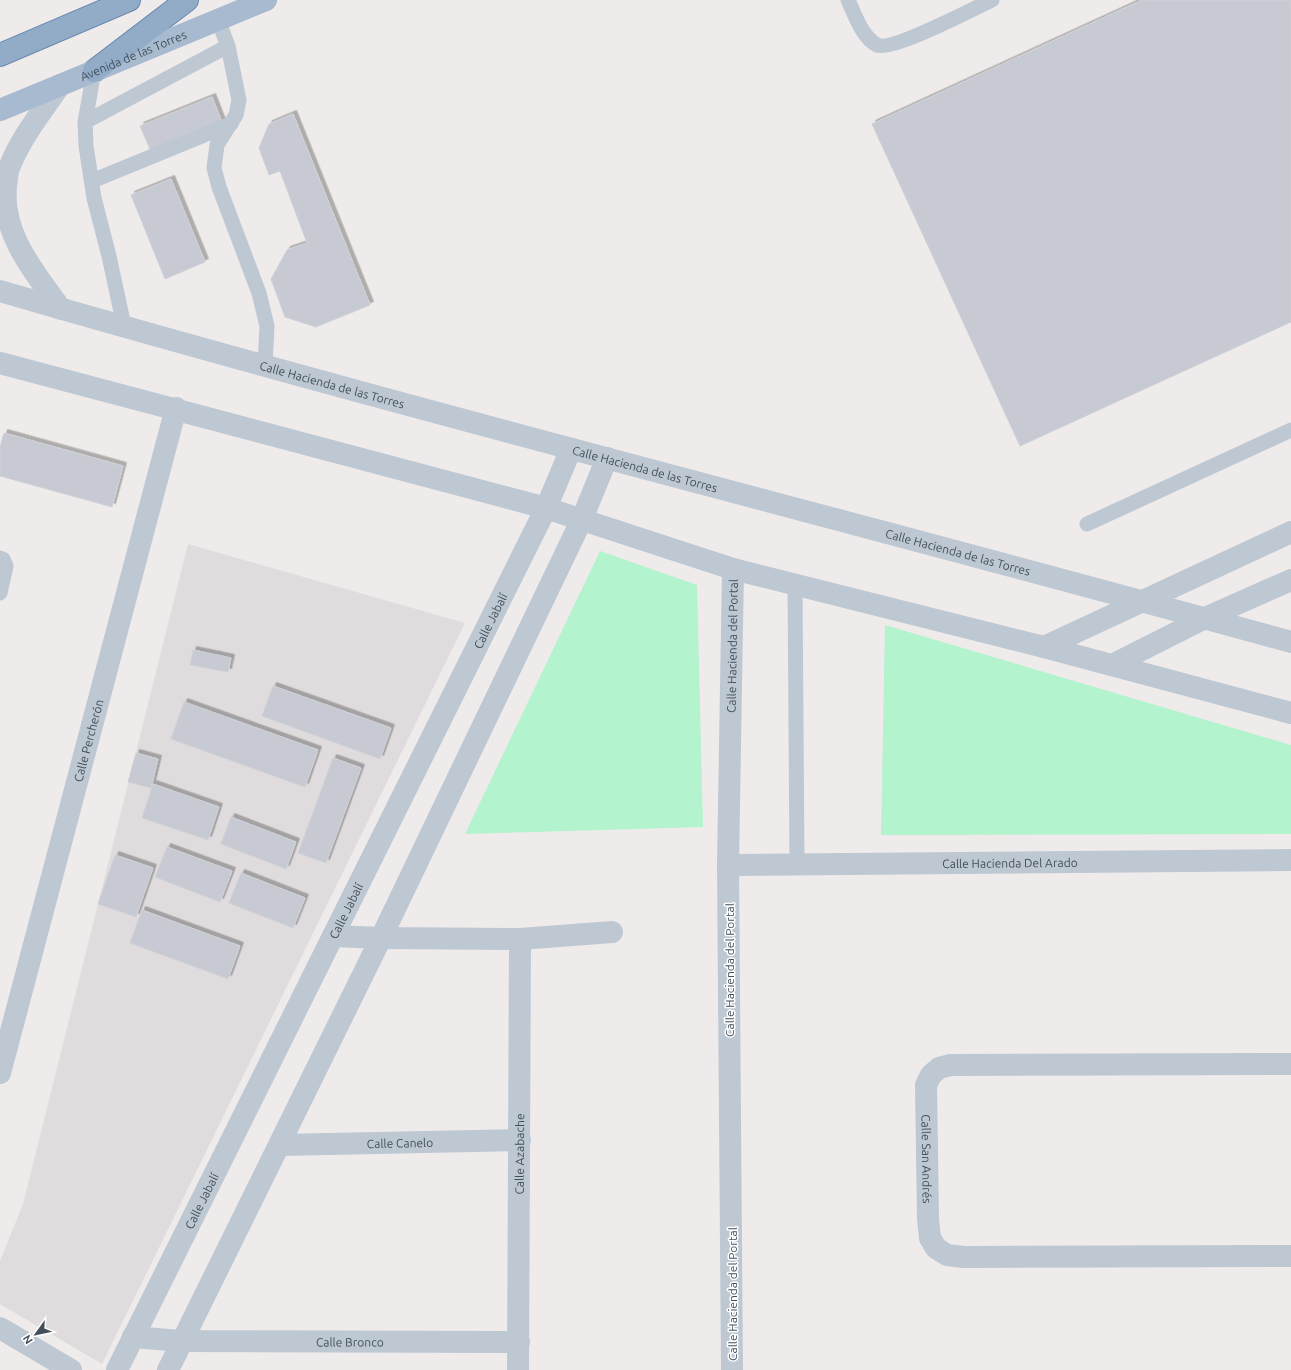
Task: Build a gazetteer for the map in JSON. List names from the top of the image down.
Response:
{
  "streets": {
    "main road": ["Avenida de las Torres"],
    "street": [
      "Calle Hacienda de las Torres",
      "Calle Jabalí",
      "Calle Hacienda del Portal",
      "Calle Percherón",
      "Calle Hacienda Del Arado",
      "Calle Canelo",
      "Calle Azabache",
      "Calle San Andrés",
      "Calle Bronco"
    ]
  },
  "crossings": [
    ["Calle Hacienda de las Torres", "Calle Jabalí"],
    ["Calle Jabalí", "Calle Bronco"],
    ["Calle Hacienda del Portal", "Calle Hacienda Del Arado"],
    ["Calle Canelo", "Calle Azabache"],
    ["Calle Azabache", "Calle Bronco"]
  ],
  "north": "bottom left"
}
